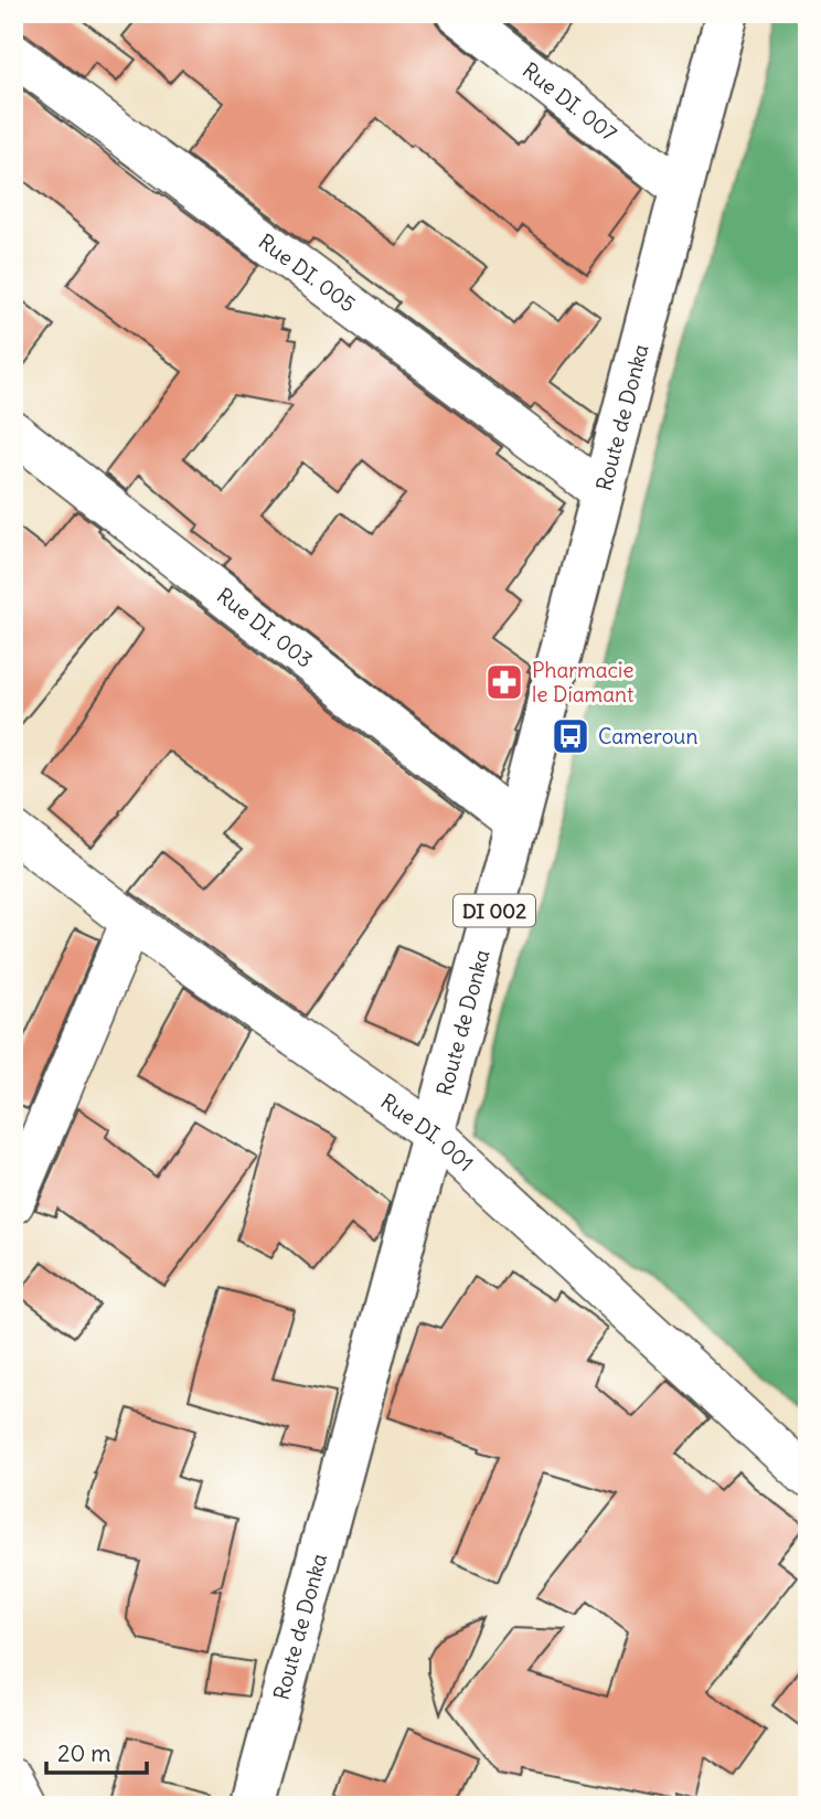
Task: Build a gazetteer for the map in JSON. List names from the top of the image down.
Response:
{
  "streets": {
    "main road": ["Route de Donka", "DI 002"],
    "street": [
      "Rue DI. 007",
      "Rue DI. 005",
      "Rue DI. 003",
      "Rue DI. 001"
    ]
  },
  "crossings": [
    ["Rue DI. 007", "Route de Donka"],
    ["Rue DI. 005", "Route de Donka"],
    ["Route de Donka", "Rue DI. 003"],
    ["Route de Donka", "Rue DI. 001"]
  ],
  "places": {
    "pharmacy": ["Pharmacie le Diamant"],
    "bus stop": ["Cameroun"]
  },
  "scale_bar": "20 m"
}
